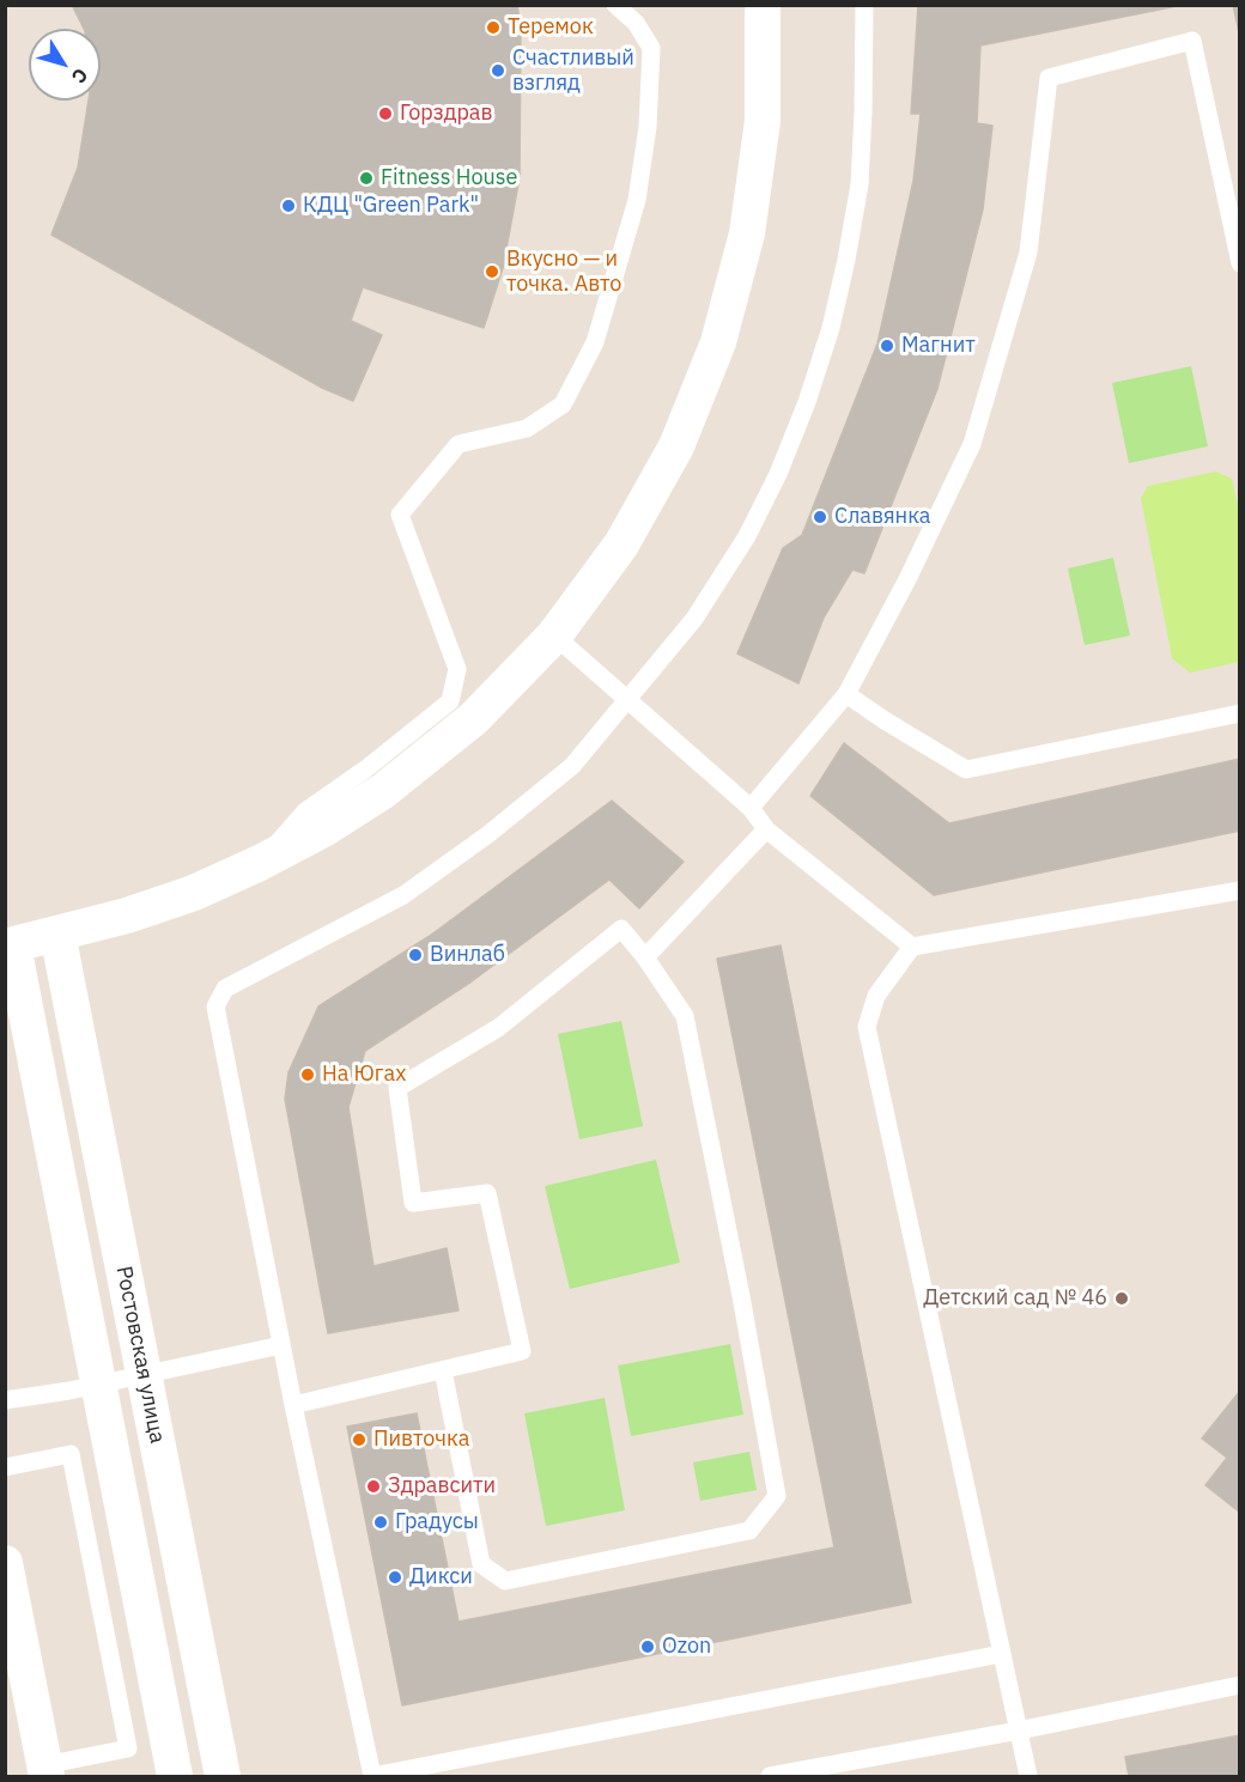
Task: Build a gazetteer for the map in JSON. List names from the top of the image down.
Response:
{
  "streets": {
    "street": ["Ростовская улица"]
  },
  "places": [
    "Теремок",
    "Счастливый взгляд",
    "Горздрав",
    "Fitness House",
    "КДЦ \"Green Park\"",
    "Вкусно — и точка. Авто",
    "Магнит",
    "Славянка",
    "Винлаб",
    "На Югах",
    "Детский сад № 46",
    "Пивточка",
    "Здравсити",
    "Градусы",
    "Дикси",
    "Ozon"
  ],
  "north": "bottom right"
}
